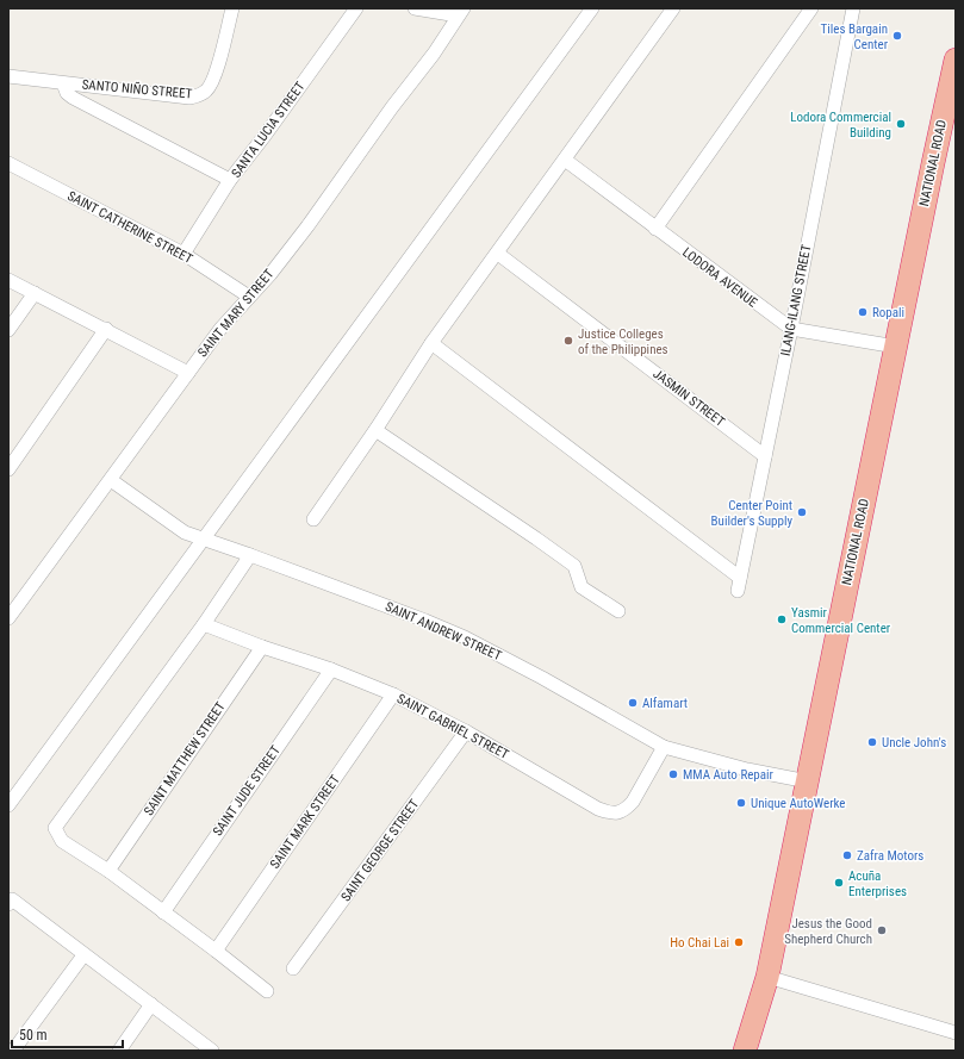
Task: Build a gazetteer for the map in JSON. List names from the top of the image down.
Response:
{
  "streets": {
    "highway": ["NATIONAL ROAD"],
    "street": [
      "SANTO NIÑO STREET",
      "SANTA LUCIA STREET",
      "SAINT CATHERINE STREET",
      "LODORA AVENUE",
      "ILANG-ILANG STREET",
      "SAINT MARY STREET",
      "JASMIN STREET",
      "SAINT ANDREW STREET",
      "SAINT GABRIEL STREET",
      "SAINT MATTHEW STREET",
      "SAINT JUDE STREET",
      "SAINT MARK STREET",
      "SAINT GEORGE STREET"
    ]
  },
  "crossings": [
    ["SANTA LUCIA STREET", "SAINT CATHERINE STREET"],
    ["NATIONAL ROAD", "LODORA AVENUE"],
    ["NATIONAL ROAD", "SAINT ANDREW STREET"],
    ["SAINT CATHERINE STREET", "SAINT MARY STREET"],
    ["LODORA AVENUE", "ILANG-ILANG STREET"],
    ["ILANG-ILANG STREET", "JASMIN STREET"],
    ["SAINT MARY STREET", "SAINT ANDREW STREET"],
    ["SAINT ANDREW STREET", "SAINT GABRIEL STREET"],
    ["SAINT GABRIEL STREET", "SAINT MATTHEW STREET"],
    ["SAINT GABRIEL STREET", "SAINT JUDE STREET"],
    ["SAINT GABRIEL STREET", "SAINT MARK STREET"],
    ["SAINT GABRIEL STREET", "SAINT GEORGE STREET"]
  ],
  "places": [
    "Tiles Bargain Center",
    "Lodora Commercial Building",
    "Ropali",
    "Justice Colleges of the Philippines",
    "Center Point Builder's Supply",
    "Yasmir Commercial Center",
    "Alfamart",
    "Uncle John's",
    "MMA Auto Repair",
    "Unique AutoWerke",
    "Zafra Motors",
    "Acuña Enterprises",
    "Jesus the Good Shepherd Church",
    "Ho Chai Lai"
  ],
  "scale_bar": "50 m"
}
